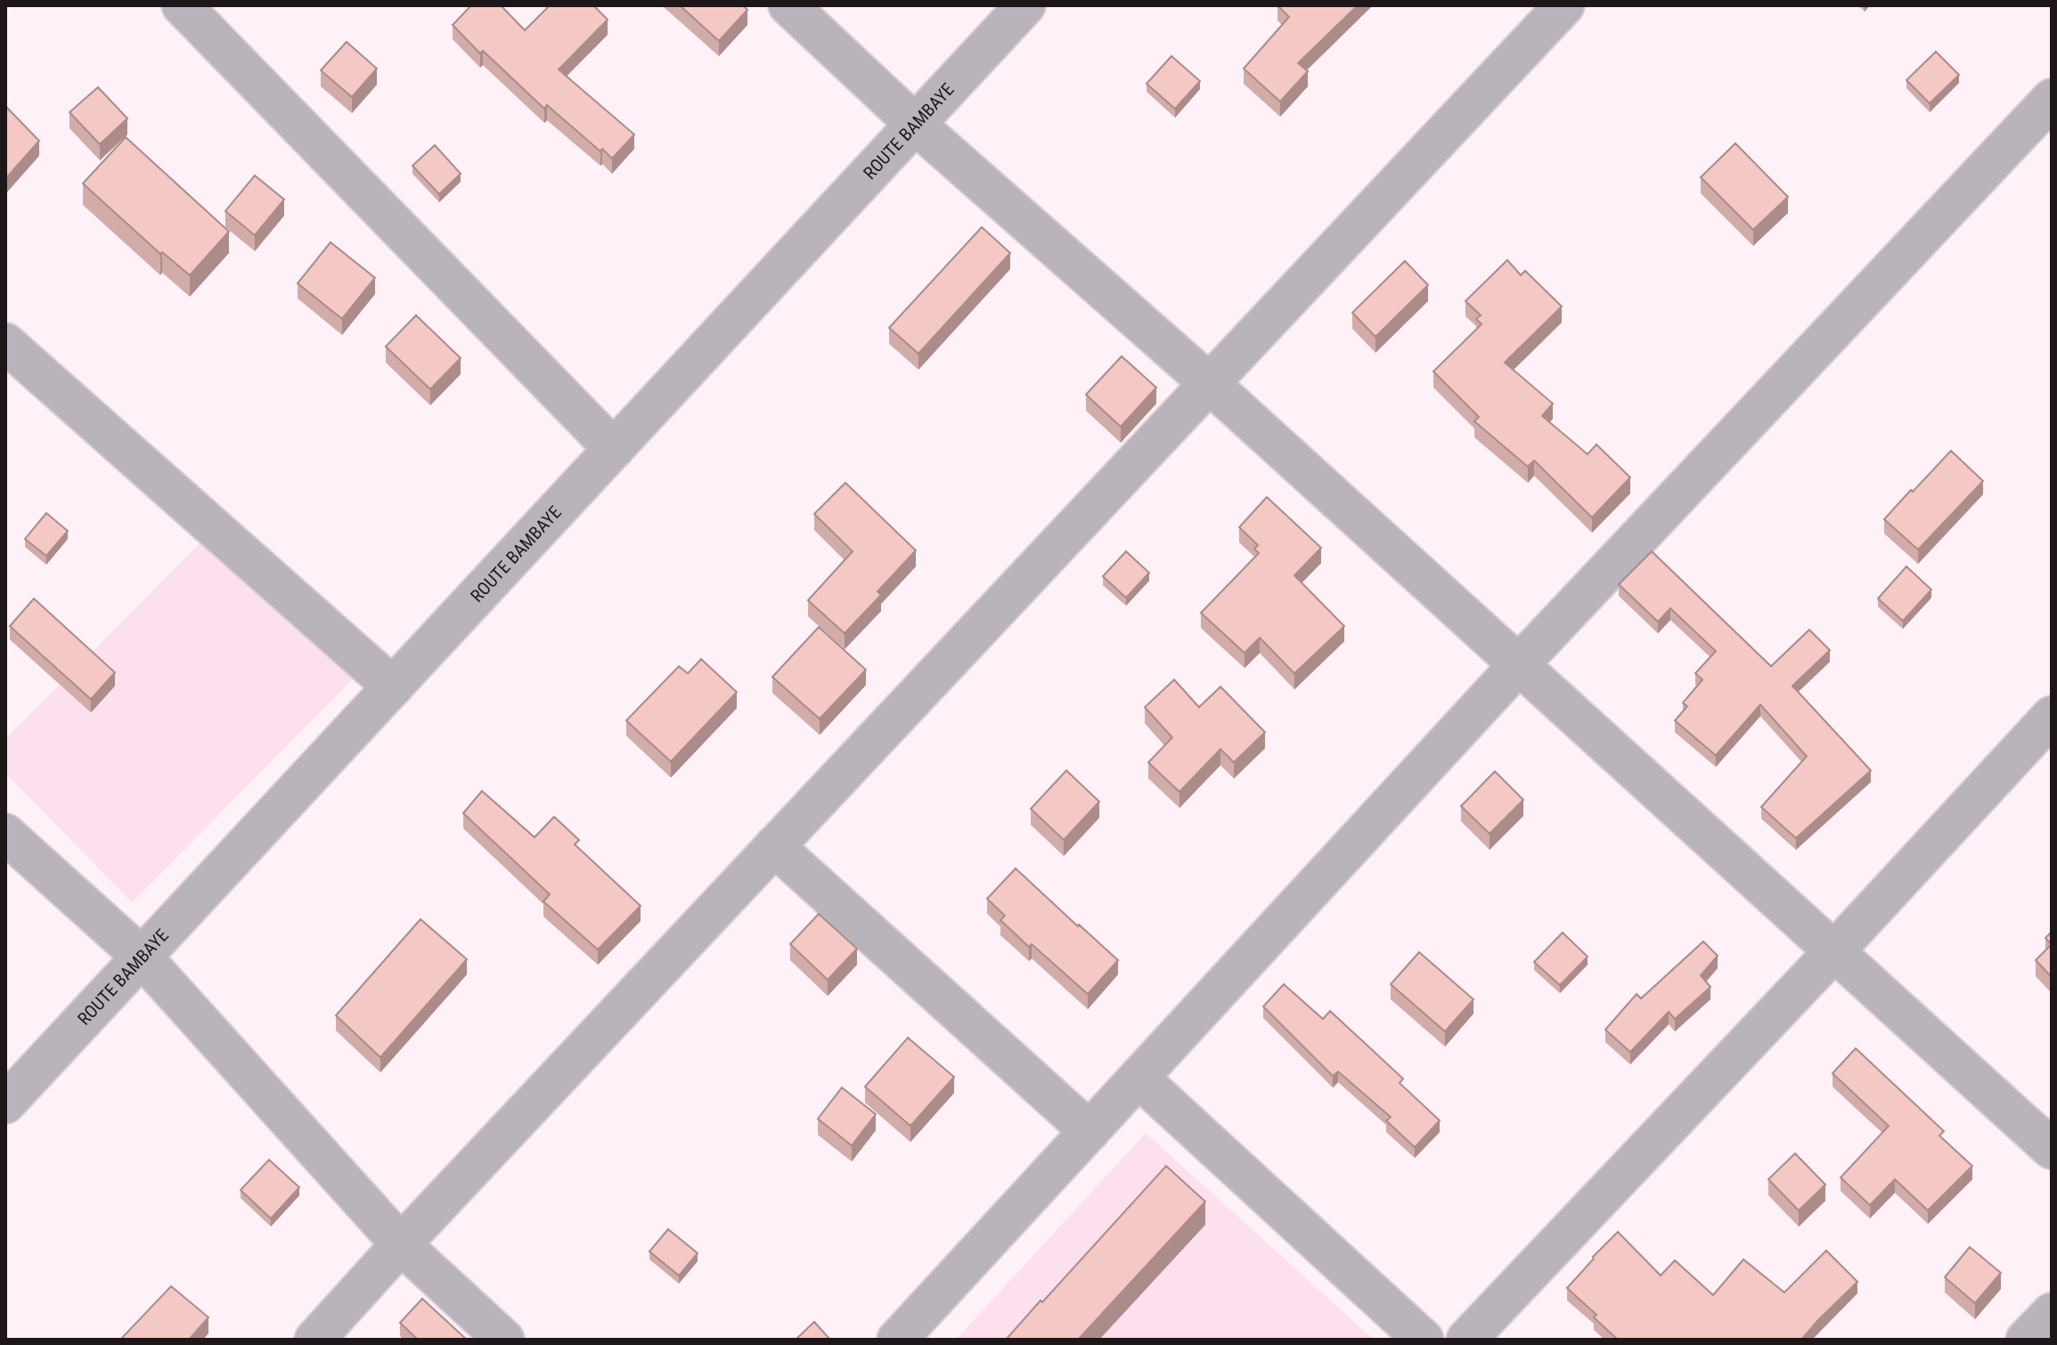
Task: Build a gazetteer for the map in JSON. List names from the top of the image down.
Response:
{
  "streets": {
    "street": ["ROUTE BAMBAYE"]
  }
}
